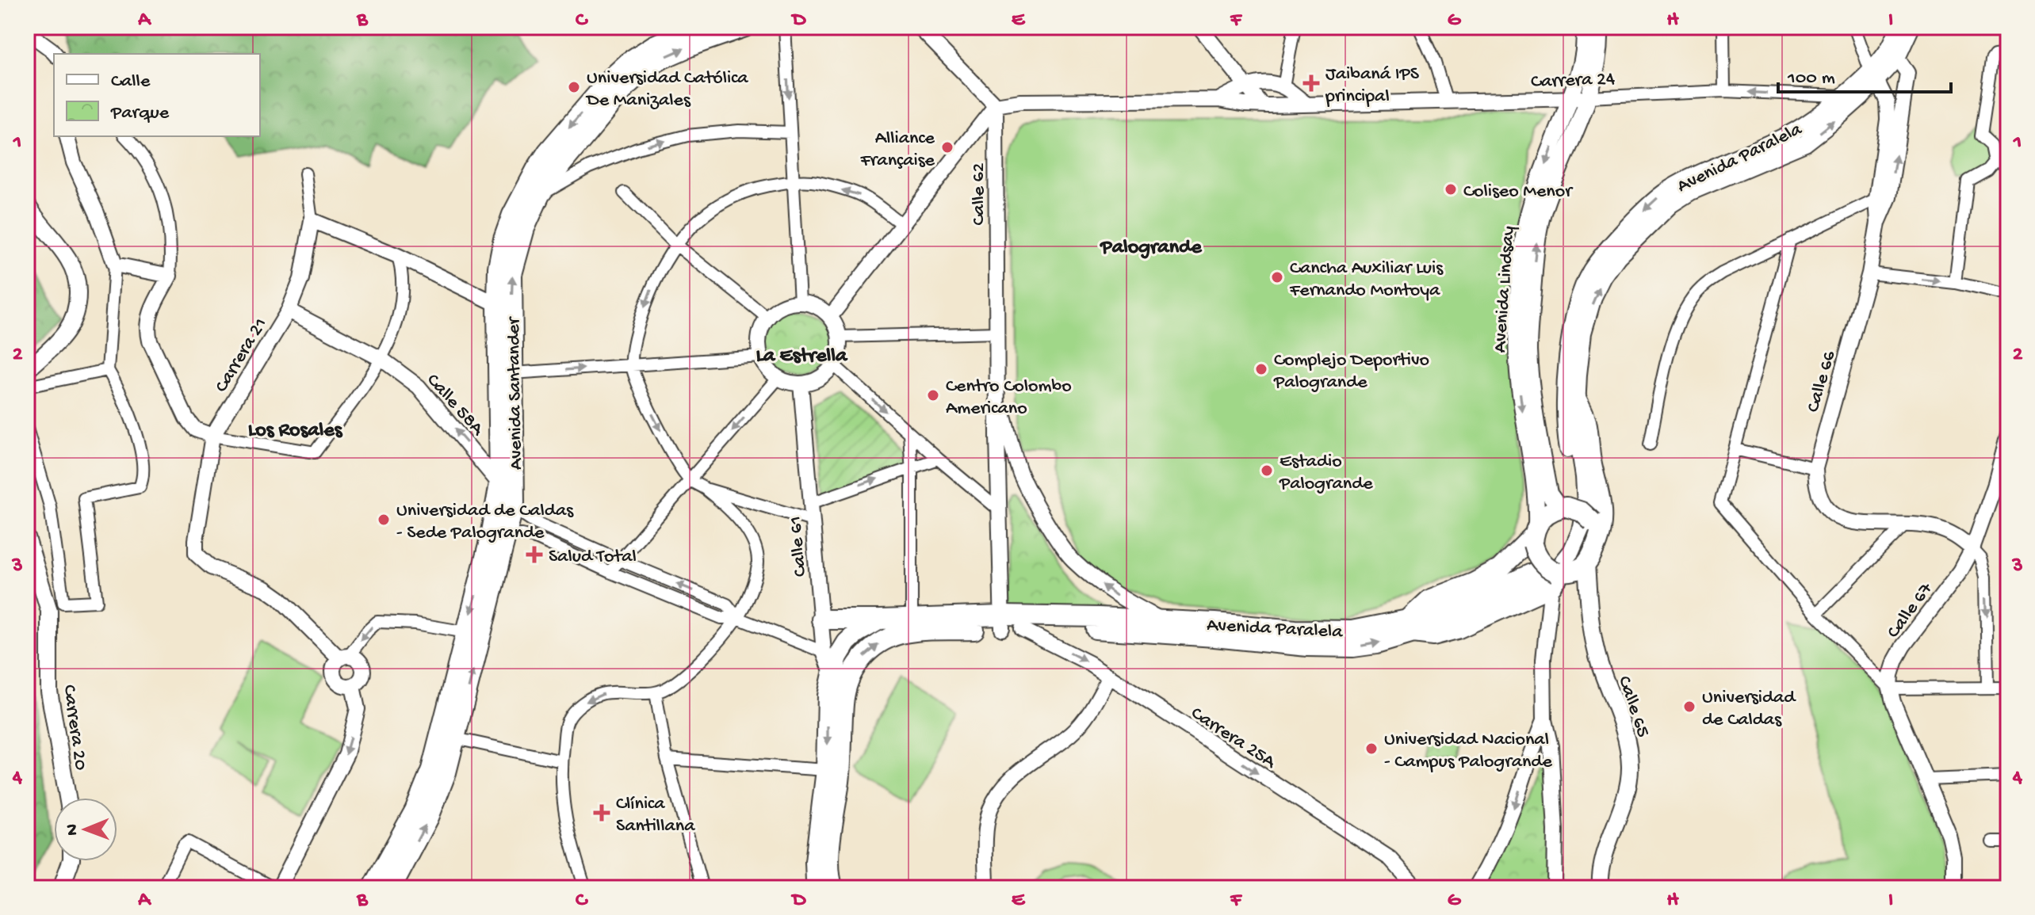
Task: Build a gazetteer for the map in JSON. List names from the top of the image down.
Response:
{
  "streets": {
    "main road": [
      "Avenida Paralela",
      "Avenida Lindsay",
      "Avenida Santander",
      "Calle 65",
      "Carrera 20"
    ],
    "street": [
      "Carrera 24",
      "Calle 62",
      "Carrera 21",
      "Calle 66",
      "Calle 58A",
      "Calle 61",
      "Calle 67",
      "Carrera 25A"
    ]
  },
  "crossings": [
    ["Carrera 24", "Avenida Paralela"],
    ["Carrera 24", "Calle 62"],
    ["Carrera 24", "Avenida Lindsay"],
    ["Avenida Paralela", "Calle 62"],
    ["Avenida Paralela", "Calle 66"],
    ["Avenida Paralela", "Calle 61"],
    ["Avenida Paralela", "Carrera 25A"],
    ["Avenida Lindsay", "Calle 65"],
    ["Carrera 21", "Calle 58A"],
    ["Avenida Santander", "Calle 58A"]
  ],
  "one_way": ["Carrera 25A"],
  "districts": ["Palogrande", "La Estrella", "Los Rosales"],
  "places": {
    "health": ["Jaibaná IPS principal", "Salud Total", "Clínica Santillana"],
    "other": [
      "Universidad Católica De Manizales",
      "Alliance Française",
      "Coliseo Menor",
      "Cancha Auxiliar Luis Fernando Montoya",
      "Complejo Deportivo Palogrande",
      "Centro Colombo Americano",
      "Estadio Palogrande",
      "Universidad de Caldas - Sede Palogrande",
      "Universidad de Caldas",
      "Universidad Nacional - Campus Palogrande"
    ]
  },
  "legend": ["Calle", "Parque"],
  "scale_bar": "100 m",
  "north": "left",
  "grid": {
    "columns": [
      "A",
      "B",
      "C",
      "D",
      "E",
      "F",
      "G",
      "H",
      "I"
    ],
    "rows": [
      "1",
      "2",
      "3",
      "4"
    ]
  }
}
